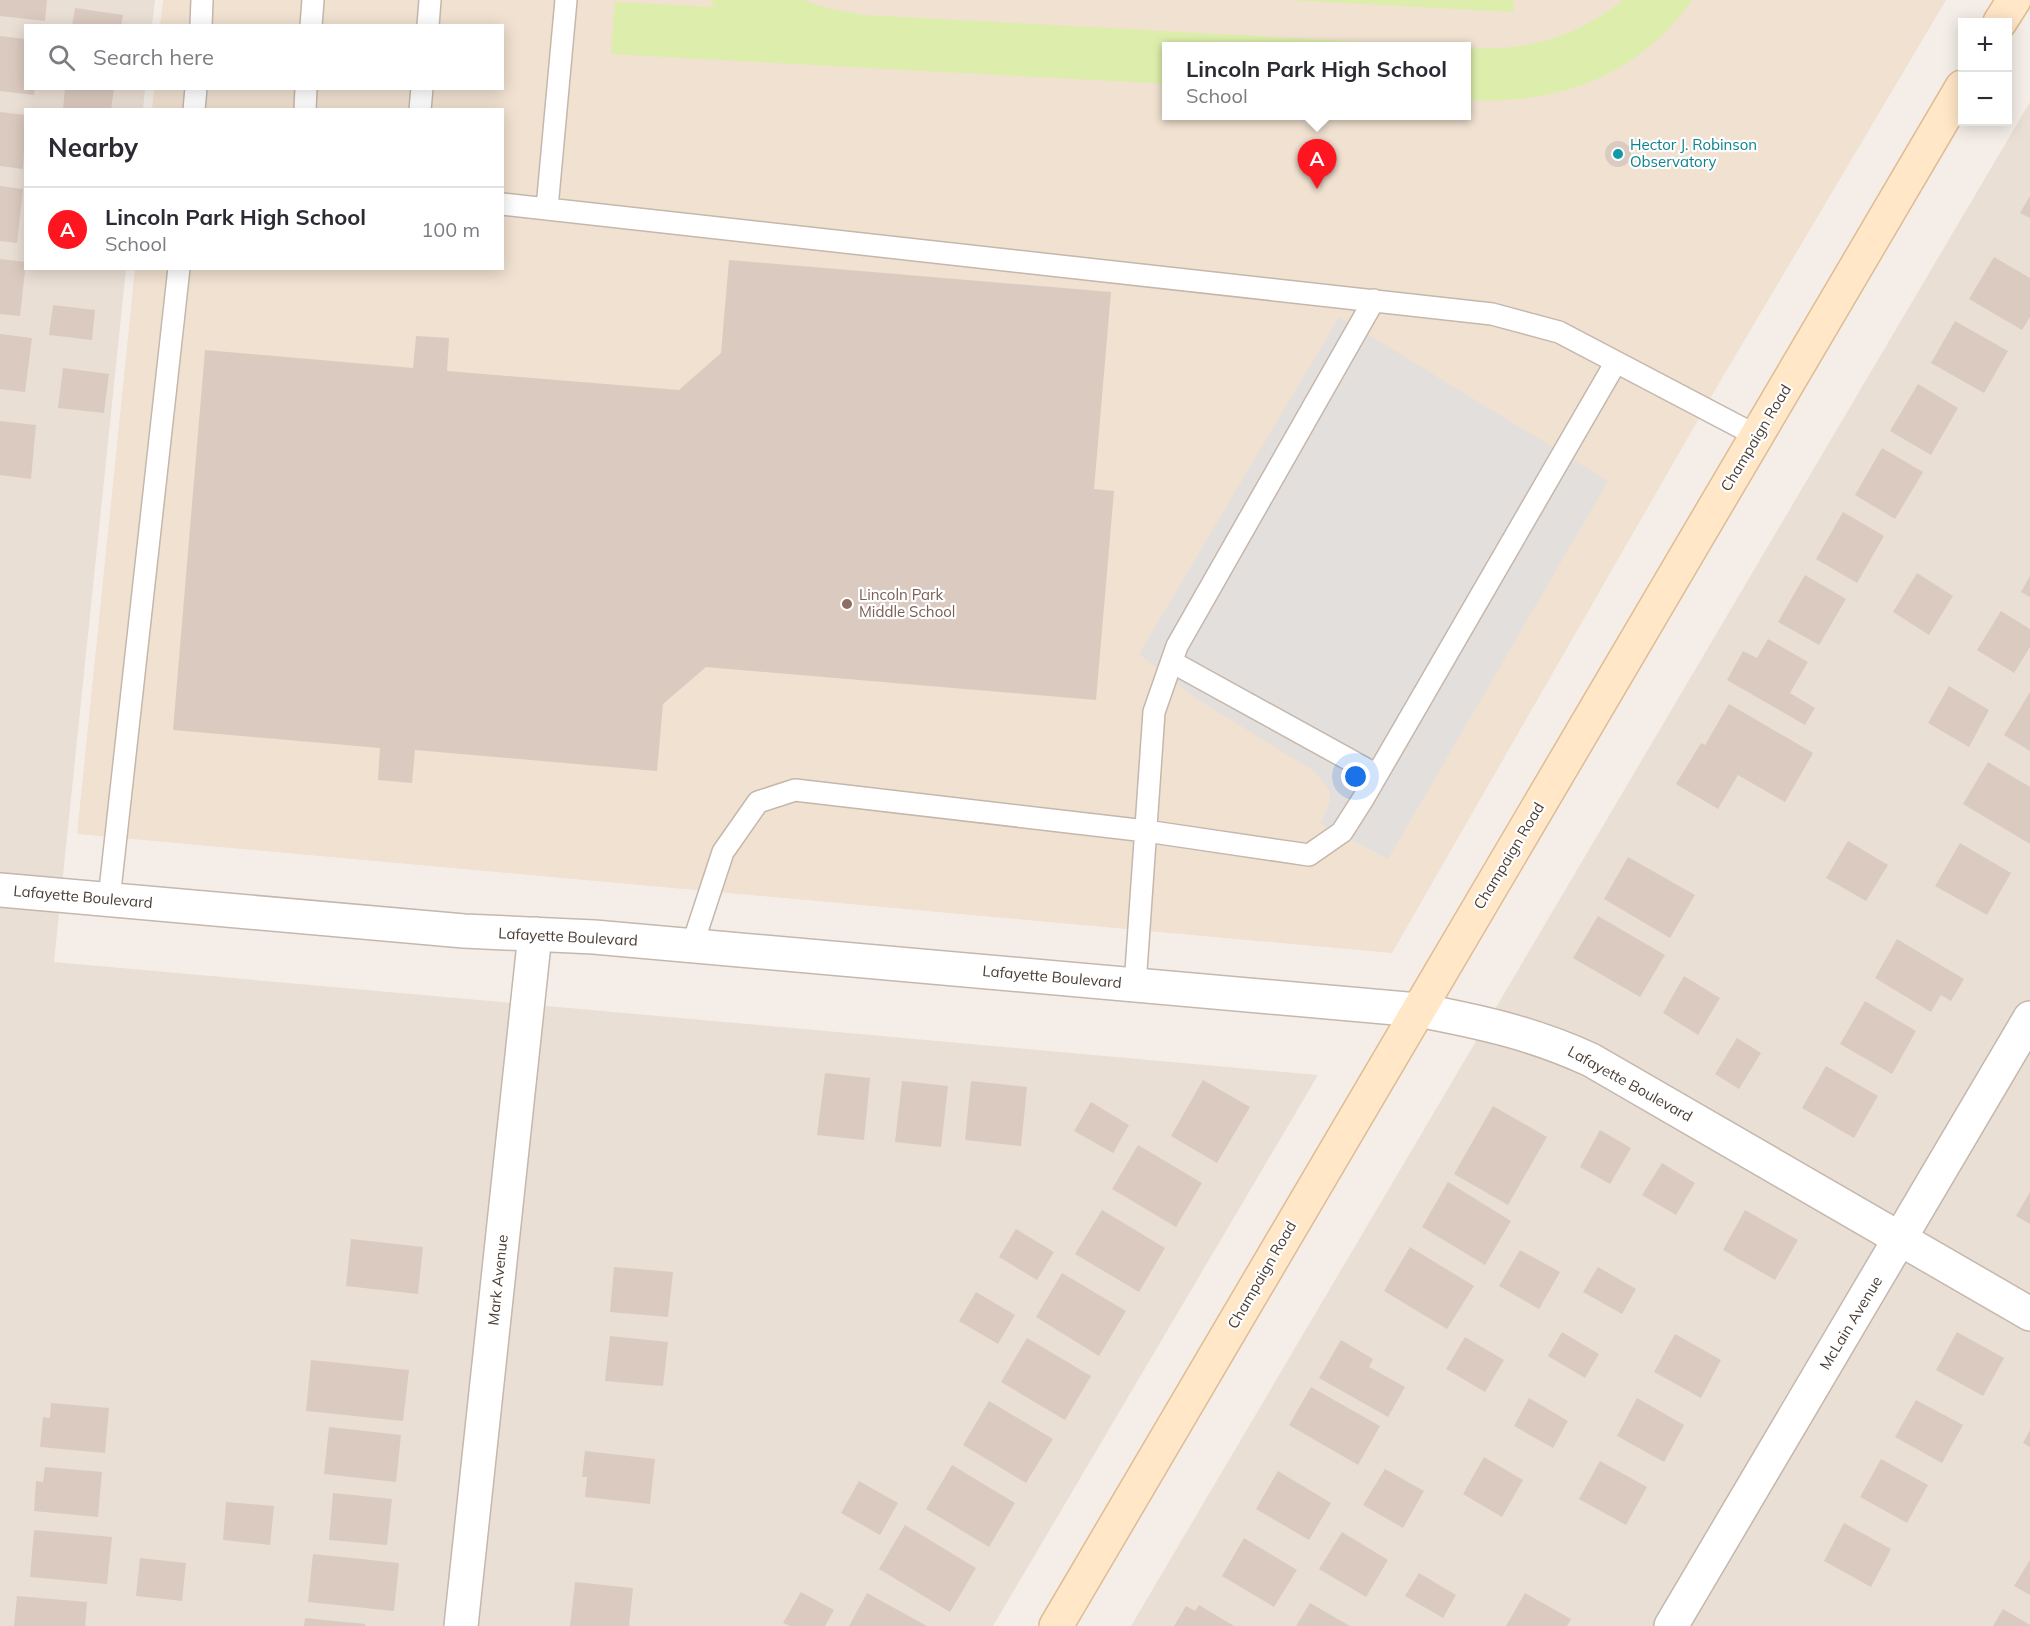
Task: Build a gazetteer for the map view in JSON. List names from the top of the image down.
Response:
{
  "streets": {
    "street": [
      "Champaign Road",
      "Lafayette Boulevard",
      "Mark Avenue",
      "McLain Avenue"
    ]
  },
  "crossings": [
    ["Champaign Road", "Lafayette Boulevard"],
    ["Lafayette Boulevard", "Mark Avenue"],
    ["Lafayette Boulevard", "McLain Avenue"]
  ],
  "places": ["Hector J. Robinson Observatory", "Lincoln Park Middle School"],
  "page": {
    "map_buttons": ["+", "−"],
    "search": "Search here",
    "popup": ["Lincoln Park High School", "School"],
    "heading": "Nearby",
    "pins": "A",
    "list": [
      {
        "mark": "A",
        "name": "Lincoln Park High School",
        "note": "School",
        "value": "100 m"
      }
    ]
  }
}
